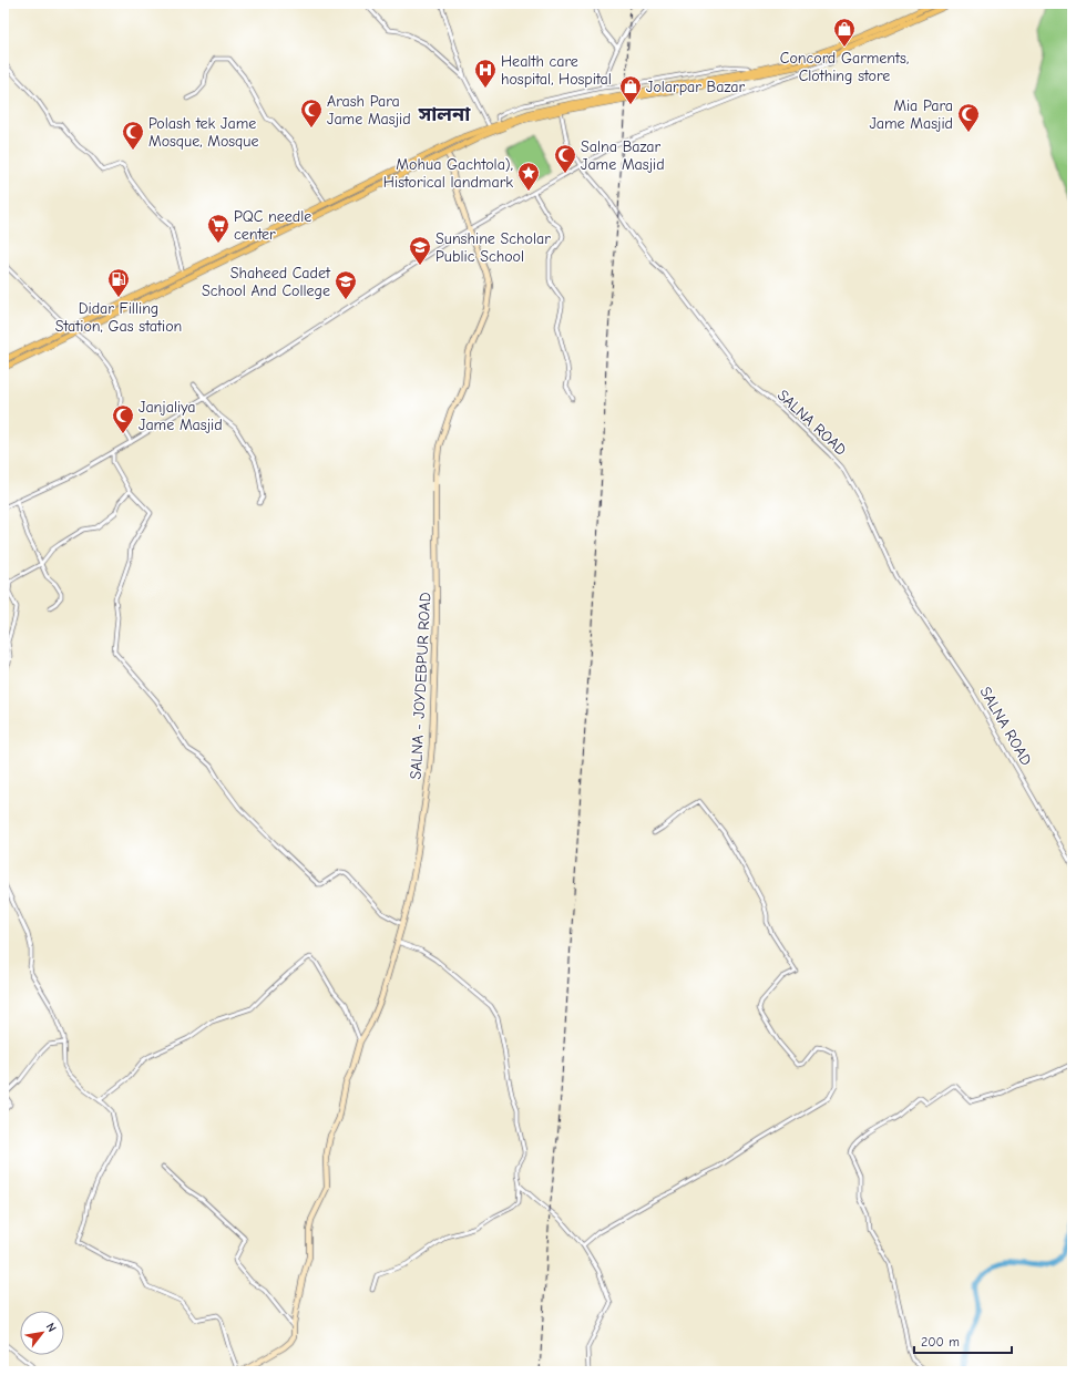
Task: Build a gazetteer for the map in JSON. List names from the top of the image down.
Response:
{
  "streets": {
    "main road": ["SALNA - JOYDEBPUR ROAD"],
    "street": ["SALNA ROAD"]
  },
  "districts": ["সালনা"],
  "places": {
    "shop": ["Concord Garments, Clothing store", "Jolarpar Bazar"],
    "hospital": ["Health care hospital, Hospital"],
    "mosque": [
      "Arash Para Jame Masjid",
      "Mia Para Jame Masjid",
      "Polash tek Jame Mosque, Mosque",
      "Salna Bazar Jame Masjid",
      "Janjaliya Jame Masjid"
    ],
    "place": ["Mohua Gachtola), Historical landmark"],
    "supermarket": ["PQC needle center"],
    "school or university": ["Sunshine Scholar Public School", "Shaheed Cadet School And College"],
    "fuel station": ["Didar Filling Station, Gas station"]
  },
  "scale_bar": "200 m",
  "north": "top right"
}
